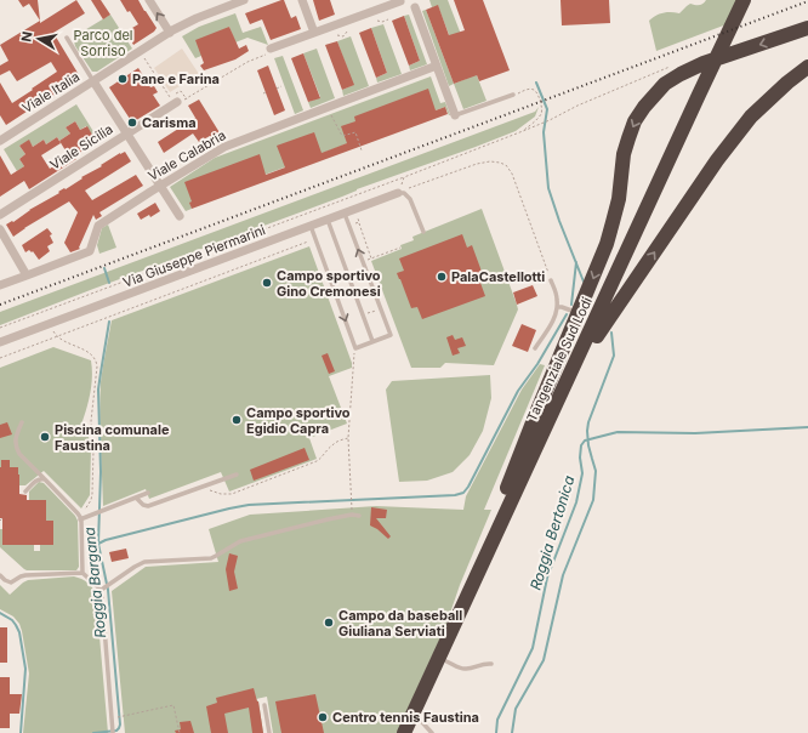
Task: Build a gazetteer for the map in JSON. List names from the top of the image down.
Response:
{
  "streets": {
    "highway": ["Tangenziale Sud Lodi"],
    "street": [
      "Viale Italia",
      "Viale Sicilia",
      "Viale Calabria",
      "Via Giuseppe Piermarini"
    ]
  },
  "water": ["Roggia Bertonica", "Roggia Bargana"],
  "parks": ["Parco del Sorriso"],
  "places": [
    "Pane e Farina",
    "Carisma",
    "PalaCastellotti",
    "Campo sportivo Gino Cremonesi",
    "Campo sportivo Egidio Capra",
    "Piscina comunale Faustina",
    "Campo da baseball Giuliana Serviati",
    "Centro tennis Faustina"
  ],
  "north": "left"
}
